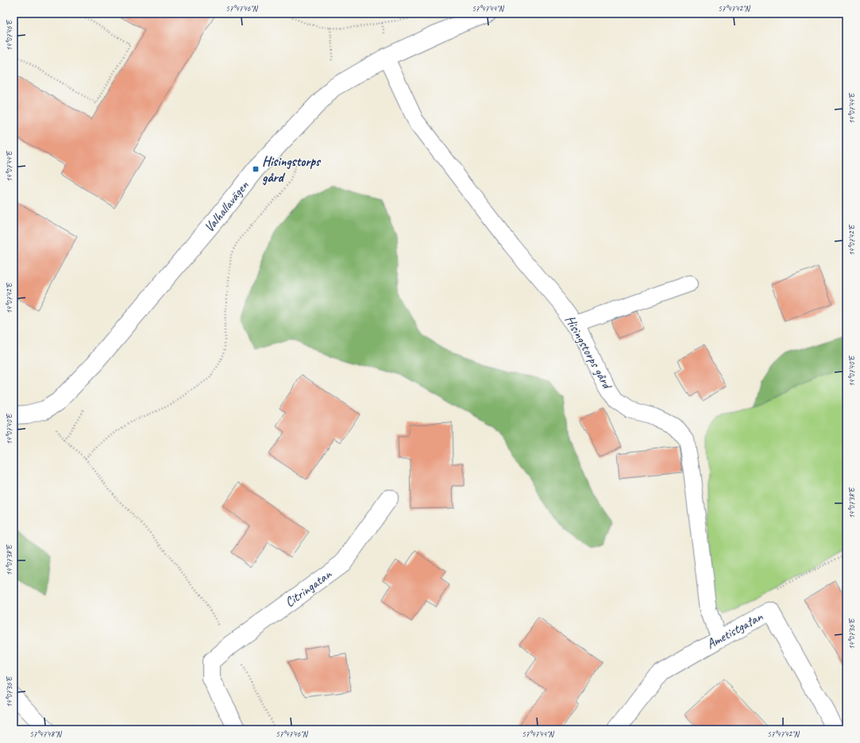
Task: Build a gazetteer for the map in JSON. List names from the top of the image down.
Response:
{
  "streets": {
    "street": ["Valhallavägen", "Citringatan", "Ametistgatan"],
    "lane": ["Hisingstorps gård"]
  },
  "crossings": [
    ["Valhallavägen", "Hisingstorps gård"],
    ["Hisingstorps gård", "Ametistgatan"]
  ],
  "places": {
    "transit": ["Hisingstorps gård"]
  },
  "coordinates": [
    "57°47'46\"N",
    "57°47'44\"N",
    "57°47'42\"N",
    "14°07'46\"E",
    "14°07'44\"E",
    "14°07'42\"E",
    "14°07'40\"E",
    "14°07'38\"E",
    "14°07'36\"E",
    "57°47'48\"N"
  ]
}
